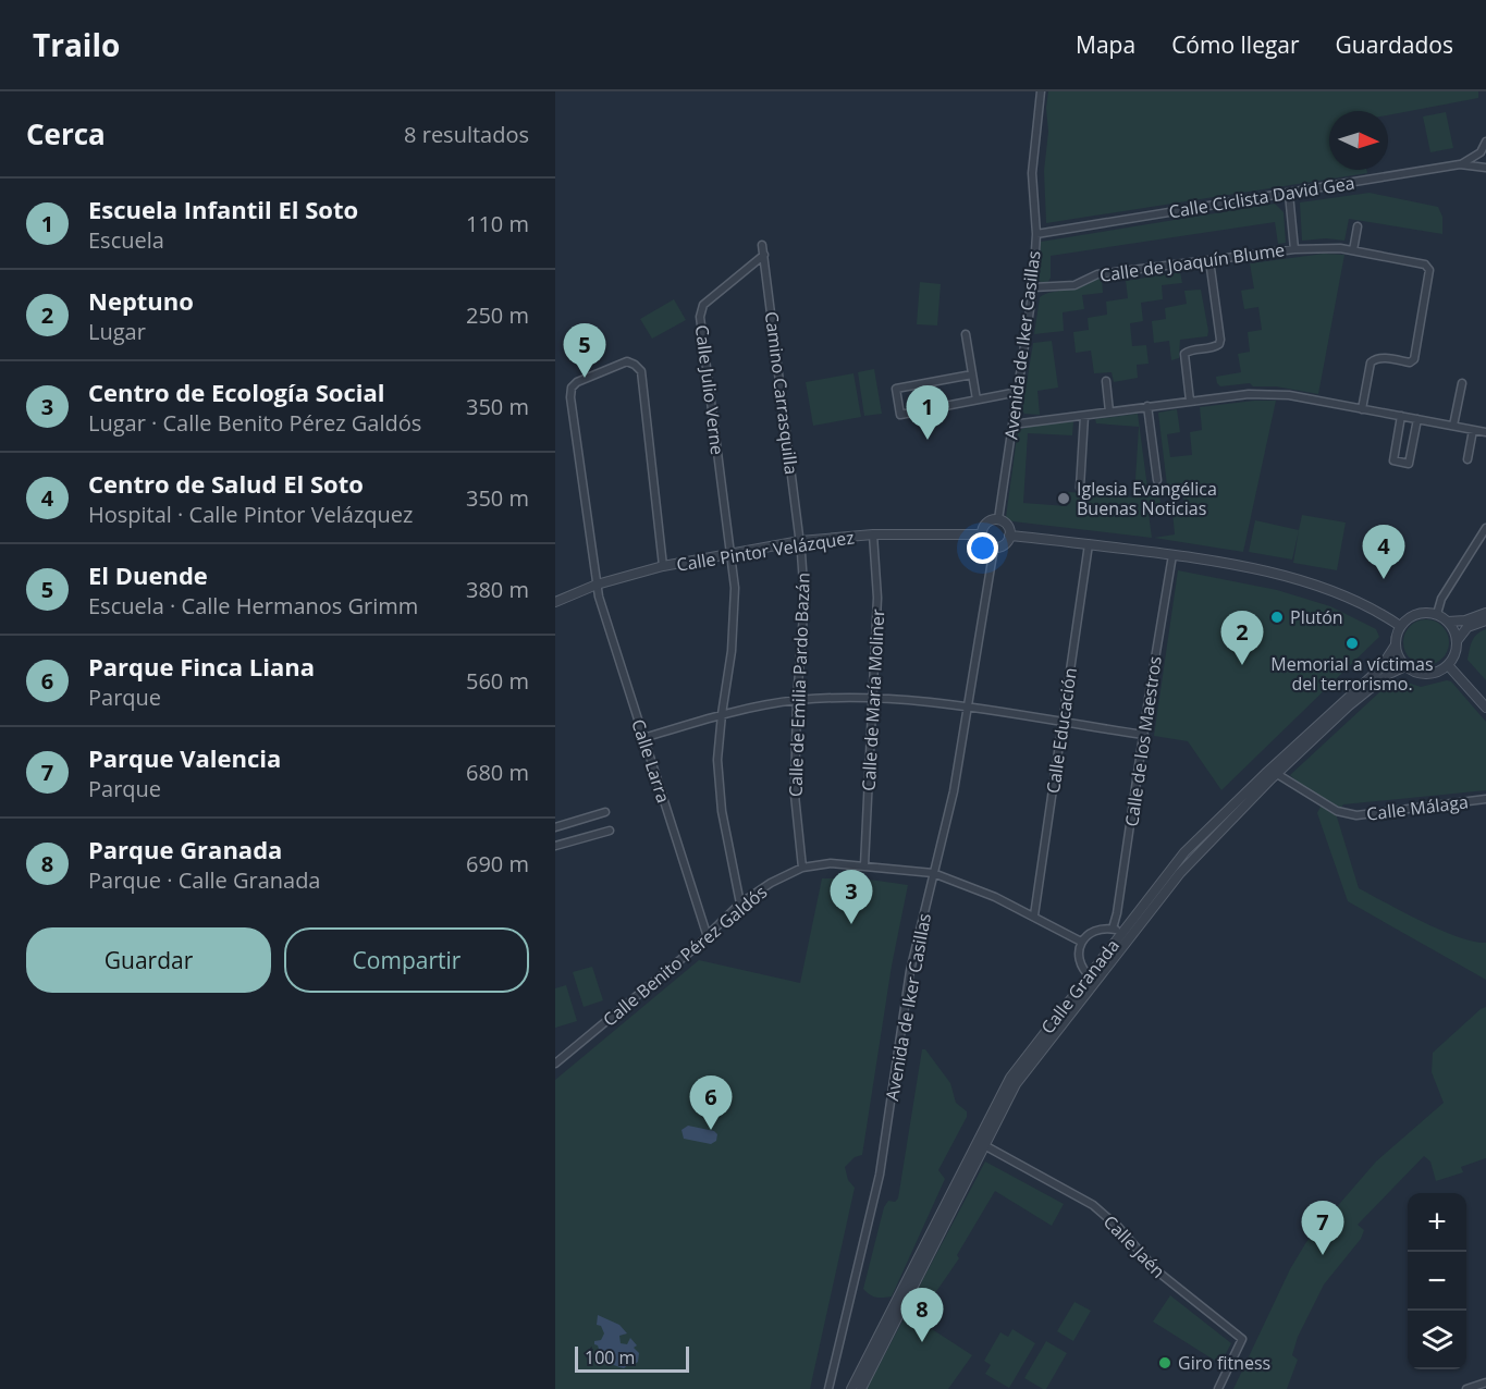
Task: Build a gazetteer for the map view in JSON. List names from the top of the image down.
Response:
{
  "streets": {
    "street": [
      "Calle Ciclista David Gea",
      "Calle de Joaquín Blume",
      "Avenida de Iker Casillas",
      "Calle Julio Verne",
      "Camino Carrasquilla",
      "Calle Pintor Velázquez",
      "Calle de Emilia Pardo Bazán",
      "Calle de María Moliner",
      "Calle Educación",
      "Calle de los Maestros",
      "Calle Larra",
      "Calle Málaga",
      "Calle Benito Pérez Galdós",
      "Calle Granada",
      "Calle Jaén"
    ]
  },
  "crossings": [
    ["Calle Ciclista David Gea", "Avenida de Iker Casillas"],
    ["Calle de Joaquín Blume", "Avenida de Iker Casillas"],
    ["Avenida de Iker Casillas", "Calle Pintor Velázquez"],
    ["Avenida de Iker Casillas", "Calle Benito Pérez Galdós"],
    ["Calle Julio Verne", "Camino Carrasquilla"],
    ["Calle Julio Verne", "Calle Pintor Velázquez"],
    ["Calle Julio Verne", "Calle Benito Pérez Galdós"],
    ["Camino Carrasquilla", "Calle Pintor Velázquez"],
    ["Camino Carrasquilla", "Calle de Emilia Pardo Bazán"],
    ["Calle Pintor Velázquez", "Calle de Emilia Pardo Bazán"],
    ["Calle Pintor Velázquez", "Calle de María Moliner"],
    ["Calle Pintor Velázquez", "Calle Larra"],
    ["Calle de Emilia Pardo Bazán", "Calle Benito Pérez Galdós"],
    ["Calle de María Moliner", "Calle Benito Pérez Galdós"],
    ["Calle Educación", "Calle Benito Pérez Galdós"],
    ["Calle Larra", "Calle Benito Pérez Galdós"],
    ["Calle Málaga", "Calle Granada"],
    ["Calle Granada", "Calle Jaén"]
  ],
  "places": [
    "Iglesia Evangélica Buenas Noticias",
    "Plutón",
    "Memorial a víctimas del terrorismo.",
    "Giro fitness"
  ],
  "scale_bar": "100 m",
  "north": "right",
  "page": {
    "header": "Trailo",
    "nav": ["Mapa", "Cómo llegar", "Guardados"],
    "heading": ["Cerca", "8 resultados"],
    "list": [
      {
        "mark": "1",
        "name": "Escuela Infantil El Soto",
        "note": "Escuela",
        "value": "110 m"
      },
      {
        "mark": "2",
        "name": "Neptuno",
        "note": "Lugar",
        "value": "250 m"
      },
      {
        "mark": "3",
        "name": "Centro de Ecología Social",
        "note": "Lugar · Calle Benito Pérez Galdós",
        "value": "350 m"
      },
      {
        "mark": "4",
        "name": "Centro de Salud El Soto",
        "note": "Hospital · Calle Pintor Velázquez",
        "value": "350 m"
      },
      {
        "mark": "5",
        "name": "El Duende",
        "note": "Escuela · Calle Hermanos Grimm",
        "value": "380 m"
      },
      {
        "mark": "6",
        "name": "Parque Finca Liana",
        "note": "Parque",
        "value": "560 m"
      },
      {
        "mark": "7",
        "name": "Parque Valencia",
        "note": "Parque",
        "value": "680 m"
      },
      {
        "mark": "8",
        "name": "Parque Granada",
        "note": "Parque · Calle Granada",
        "value": "690 m"
      }
    ],
    "pins": [
      "5",
      "1",
      "4",
      "2",
      "3",
      "6",
      "7",
      "8"
    ],
    "buttons": ["Guardar", "Compartir"],
    "map_buttons": ["+", "−"],
    "scale": "100 m"
  }
}
